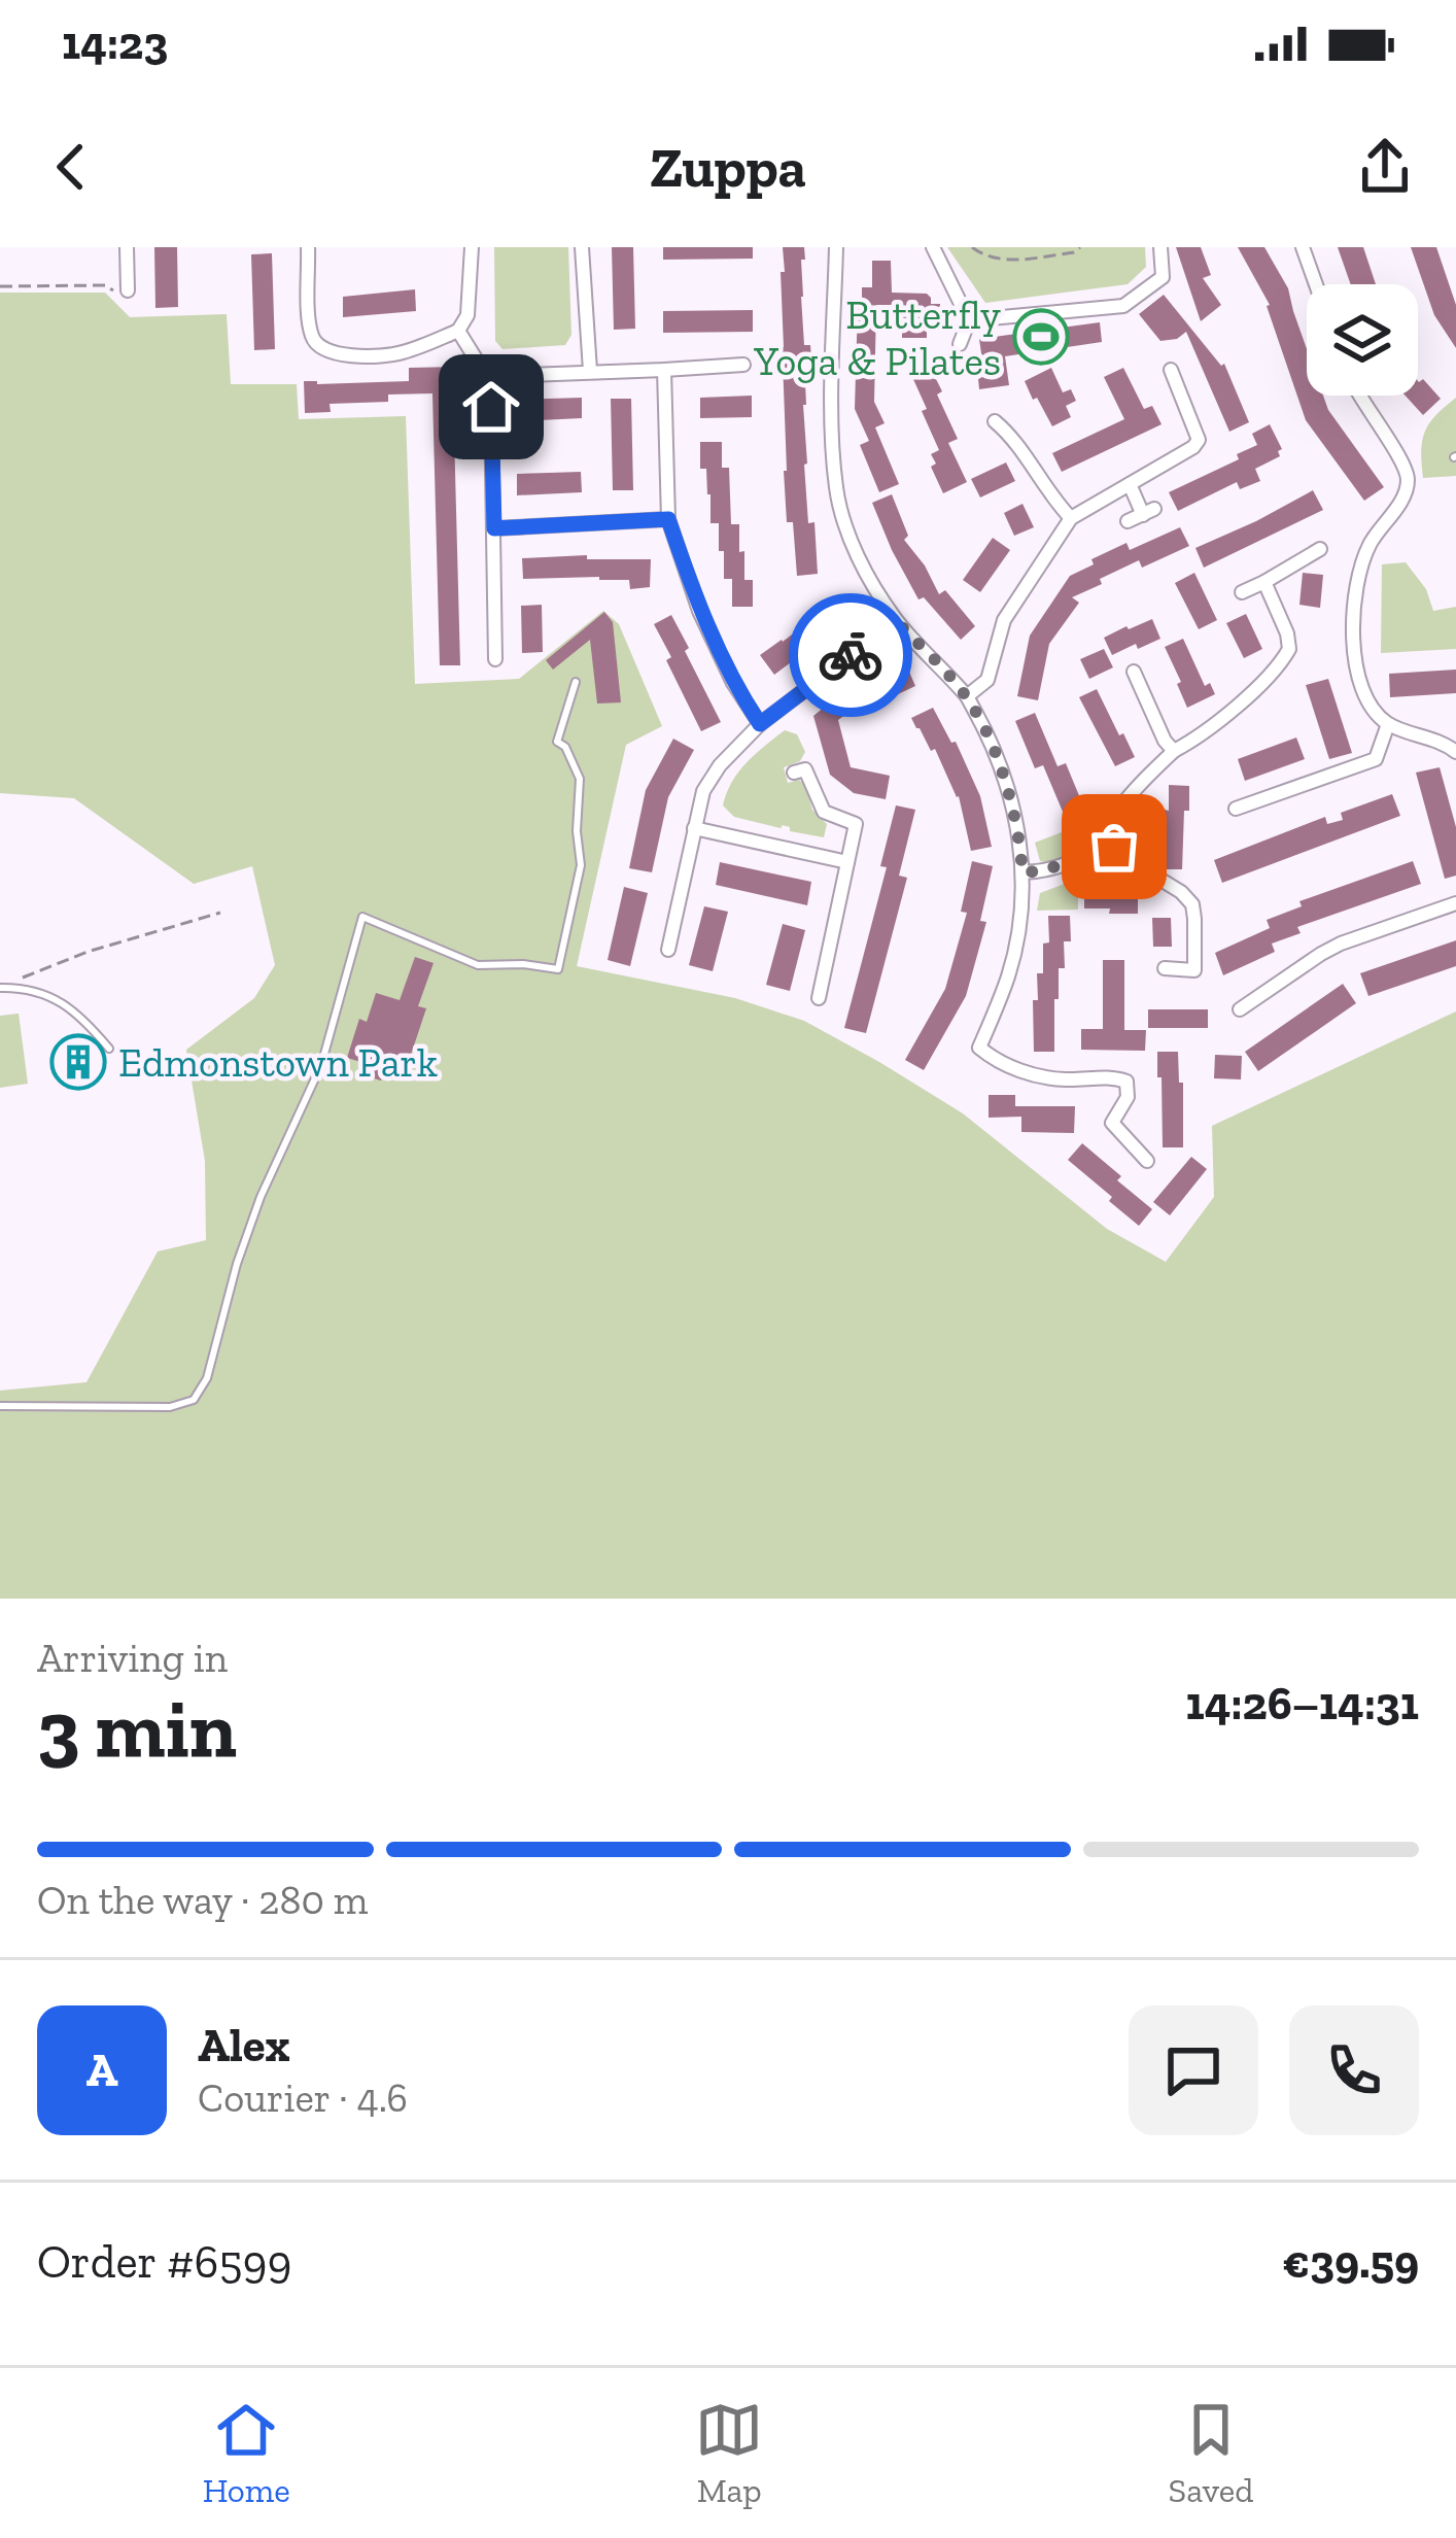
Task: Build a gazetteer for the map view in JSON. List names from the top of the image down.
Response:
{
  "places": {
    "sports": ["Butterfly Yoga & Pilates"],
    "building": ["Edmonstown Park"]
  },
  "page": {
    "status": "14:23",
    "header": "Zuppa",
    "heading": ["3 min", "Arriving in", "14:26–14:31"],
    "panel": [
      "Alex",
      "Courier · 4.6",
      "Order #6599",
      "€39.59"
    ],
    "bar": "On the way · 280 m",
    "round": "A",
    "tabs": ["Home", "Map", "Saved"]
  }
}
